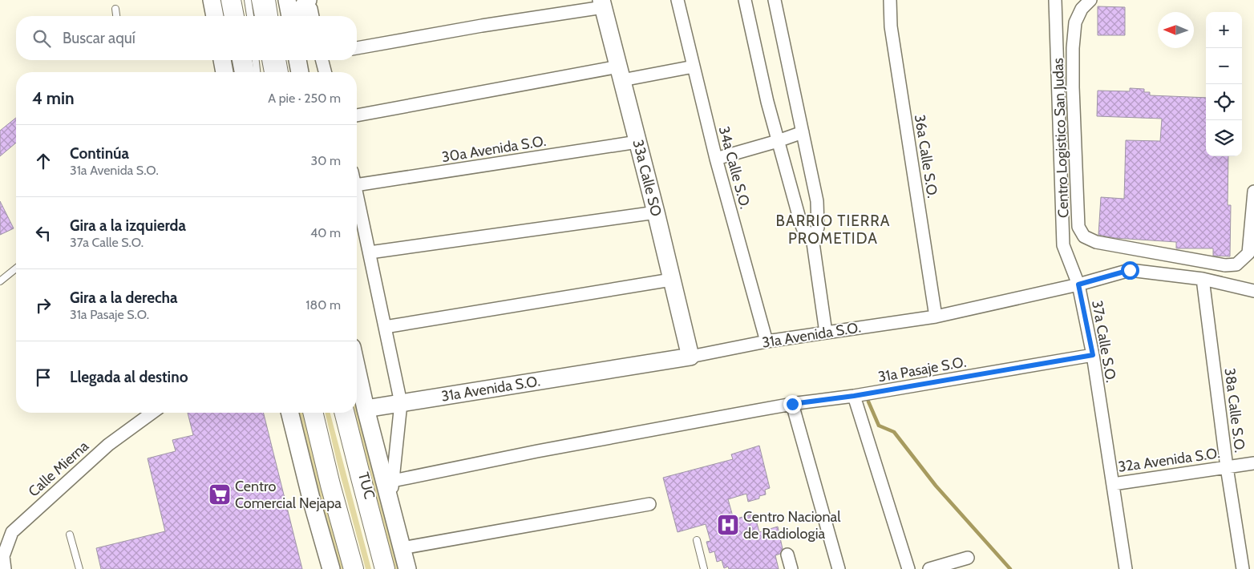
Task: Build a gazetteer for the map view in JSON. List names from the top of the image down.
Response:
{
  "streets": {
    "street": [
      "Centro Logistico San Judas",
      "30a Avenida S.O.",
      "36a Calle S.O.",
      "34a Calle S.O.",
      "33a Calle SO",
      "31a Avenida S.O.",
      "37a Calle S.O.",
      "31a Pasaje S.O.",
      "38a Calle S.O.",
      "32a Avenida S.O.",
      "Calle Mierna"
    ]
  },
  "crossings": [
    ["30a Avenida S.O.", "33a Calle SO"],
    ["36a Calle S.O.", "31a Avenida S.O."],
    ["34a Calle S.O.", "31a Avenida S.O."],
    ["33a Calle SO", "31a Avenida S.O."],
    ["31a Avenida S.O.", "37a Calle S.O."],
    ["31a Avenida S.O.", "38a Calle S.O."],
    ["37a Calle S.O.", "31a Pasaje S.O."],
    ["37a Calle S.O.", "32a Avenida S.O."],
    ["38a Calle S.O.", "32a Avenida S.O."]
  ],
  "districts": ["BARRIO TIERRA PROMETIDA"],
  "places": {
    "supermarket": ["Centro Comercial Nejapa"],
    "hospital": ["Centro Nacional de Radiologia"]
  },
  "north": "left",
  "page": {
    "map_buttons": ["+", "−"],
    "search": "Buscar aquí",
    "heading": ["4 min", "A pie · 250 m"],
    "list": [
      ["Continúa", "31a Avenida S.O.", "30 m"],
      ["Gira a la izquierda", "37a Calle S.O.", "40 m"],
      ["Gira a la derecha", "31a Pasaje S.O.", "180 m"],
      "Llegada al destino"
    ]
  }
}
